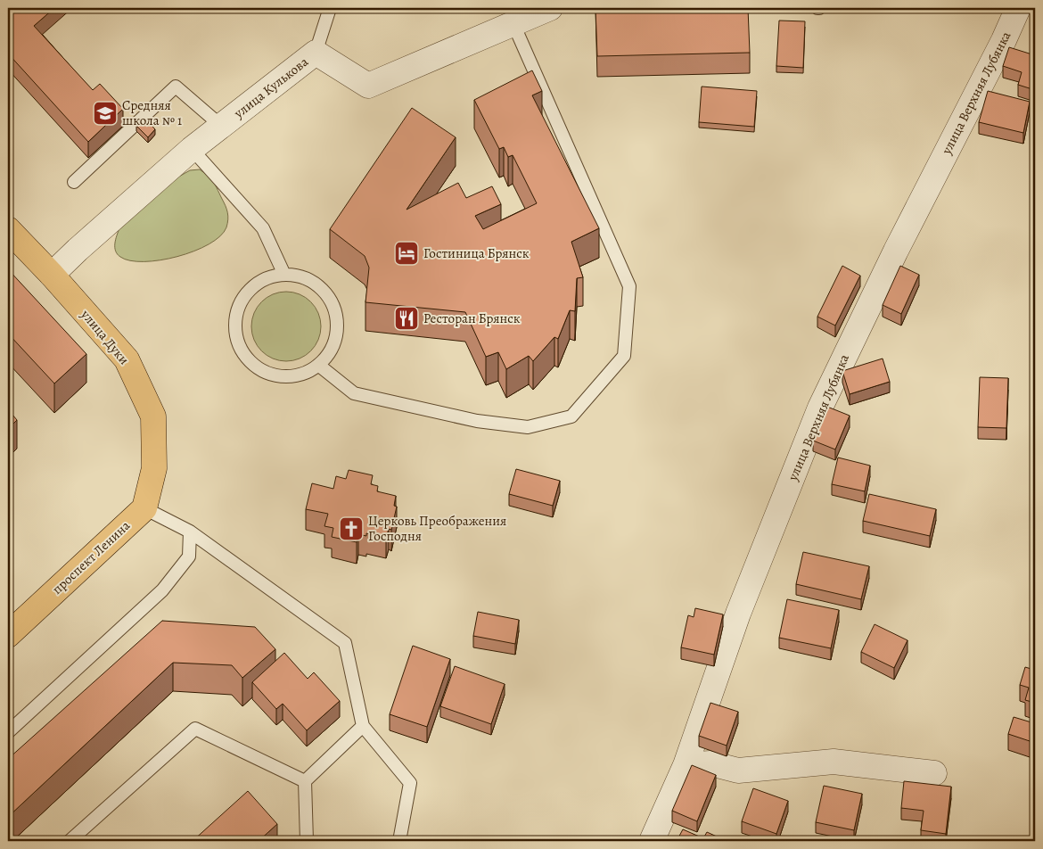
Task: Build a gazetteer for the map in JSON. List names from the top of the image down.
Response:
{
  "streets": {
    "main road": ["улица Дуки", "проспект Ленина"],
    "street": ["улица Кулькова", "улица Верхняя Лубянка"]
  },
  "crossings": [
    ["улица Кулькова", "улица Дуки"],
    ["улица Дуки", "проспект Ленина"]
  ],
  "places": {
    "school or university": ["Средняя школа № 1"],
    "hotel": ["Гостиница Брянск"],
    "restaurant": ["Ресторан Брянск"],
    "church": ["Церковь Преображения Господня"]
  }
}
